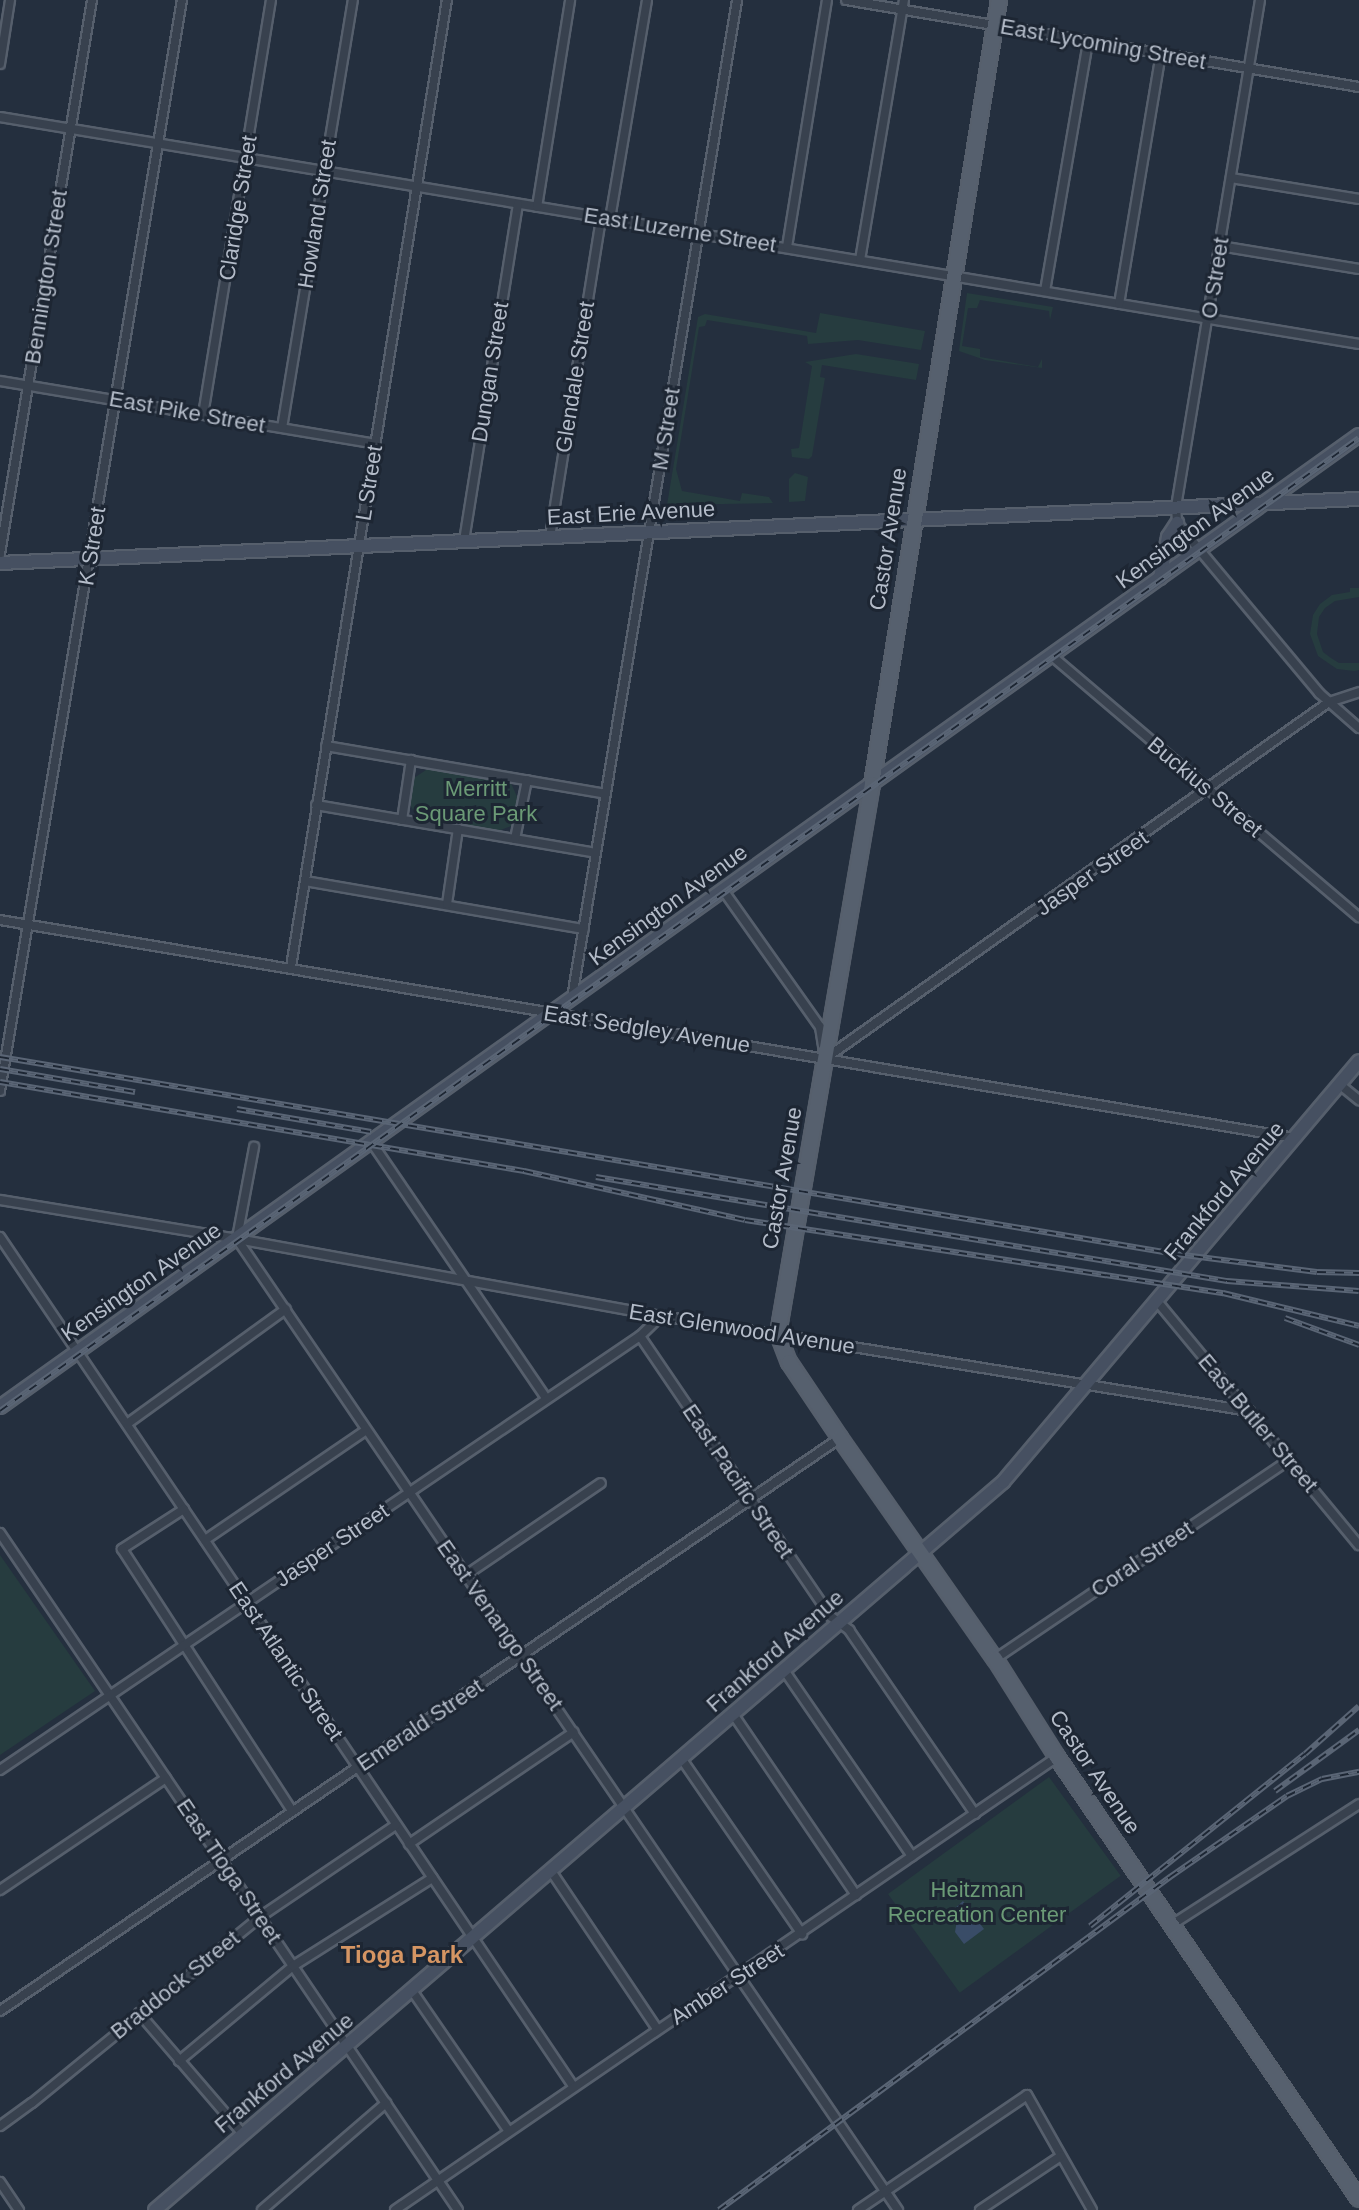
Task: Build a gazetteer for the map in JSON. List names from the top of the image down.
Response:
{
  "streets": {
    "main road": [
      "East Erie Avenue",
      "Kensington Avenue",
      "Castor Avenue",
      "Frankford Avenue"
    ],
    "street": [
      "East Lycoming Street",
      "Claridge Street",
      "Howland Street",
      "East Luzerne Street",
      "Bennington Street",
      "O Street",
      "Dungan Street",
      "Glendale Street",
      "East Pike Street",
      "M Street",
      "L Street",
      "K Street",
      "Buckius Street",
      "Jasper Street",
      "East Sedgley Avenue",
      "East Glenwood Avenue",
      "East Butler Street",
      "East Pacific Street",
      "Coral Street",
      "East Venango Street",
      "East Atlantic Street",
      "Emerald Street",
      "East Tioga Street",
      "Amber Street",
      "Braddock Street"
    ]
  },
  "crossings": [
    ["East Lycoming Street", "O Street"],
    ["East Lycoming Street", "Castor Avenue"],
    ["Claridge Street", "East Luzerne Street"],
    ["Claridge Street", "East Pike Street"],
    ["Howland Street", "East Luzerne Street"],
    ["Howland Street", "East Pike Street"],
    ["East Luzerne Street", "Bennington Street"],
    ["East Luzerne Street", "O Street"],
    ["East Luzerne Street", "Dungan Street"],
    ["East Luzerne Street", "Glendale Street"],
    ["East Luzerne Street", "M Street"],
    ["East Luzerne Street", "L Street"],
    ["East Luzerne Street", "Castor Avenue"],
    ["East Luzerne Street", "K Street"],
    ["Bennington Street", "East Pike Street"],
    ["O Street", "East Erie Avenue"],
    ["Dungan Street", "East Erie Avenue"],
    ["Glendale Street", "East Erie Avenue"],
    ["East Pike Street", "L Street"],
    ["East Pike Street", "K Street"],
    ["M Street", "East Erie Avenue"],
    ["M Street", "Kensington Avenue"],
    ["L Street", "East Erie Avenue"],
    ["L Street", "East Sedgley Avenue"],
    ["East Erie Avenue", "Kensington Avenue"],
    ["East Erie Avenue", "Castor Avenue"],
    ["East Erie Avenue", "K Street"],
    ["Kensington Avenue", "Castor Avenue"],
    ["Kensington Avenue", "Buckius Street"],
    ["Kensington Avenue", "East Sedgley Avenue"],
    ["Kensington Avenue", "East Glenwood Avenue"],
    ["Kensington Avenue", "East Venango Street"],
    ["Kensington Avenue", "East Atlantic Street"],
    ["Castor Avenue", "Jasper Street"],
    ["Castor Avenue", "East Sedgley Avenue"],
    ["Castor Avenue", "Frankford Avenue"],
    ["Castor Avenue", "East Glenwood Avenue"],
    ["Castor Avenue", "Coral Street"],
    ["Castor Avenue", "Emerald Street"],
    ["Castor Avenue", "Amber Street"],
    ["K Street", "East Sedgley Avenue"],
    ["Buckius Street", "Jasper Street"],
    ["Jasper Street", "East Sedgley Avenue"],
    ["Jasper Street", "East Glenwood Avenue"],
    ["Jasper Street", "East Pacific Street"],
    ["Jasper Street", "East Venango Street"],
    ["Jasper Street", "East Atlantic Street"],
    ["Jasper Street", "East Tioga Street"],
    ["East Sedgley Avenue", "Frankford Avenue"],
    ["Frankford Avenue", "East Glenwood Avenue"],
    ["Frankford Avenue", "East Butler Street"],
    ["Frankford Avenue", "East Pacific Street"],
    ["Frankford Avenue", "East Venango Street"],
    ["Frankford Avenue", "East Atlantic Street"],
    ["Frankford Avenue", "East Tioga Street"],
    ["East Glenwood Avenue", "East Butler Street"],
    ["East Glenwood Avenue", "East Venango Street"],
    ["East Butler Street", "Coral Street"],
    ["East Pacific Street", "Emerald Street"],
    ["East Pacific Street", "Amber Street"],
    ["East Venango Street", "Emerald Street"],
    ["East Venango Street", "Amber Street"],
    ["East Atlantic Street", "Emerald Street"],
    ["East Atlantic Street", "Amber Street"],
    ["East Atlantic Street", "Braddock Street"],
    ["Emerald Street", "East Tioga Street"],
    ["East Tioga Street", "Amber Street"],
    ["East Tioga Street", "Braddock Street"]
  ],
  "districts": ["Tioga Park"],
  "parks": ["Merritt Square Park", "Heitzman Recreation Center"]
}
